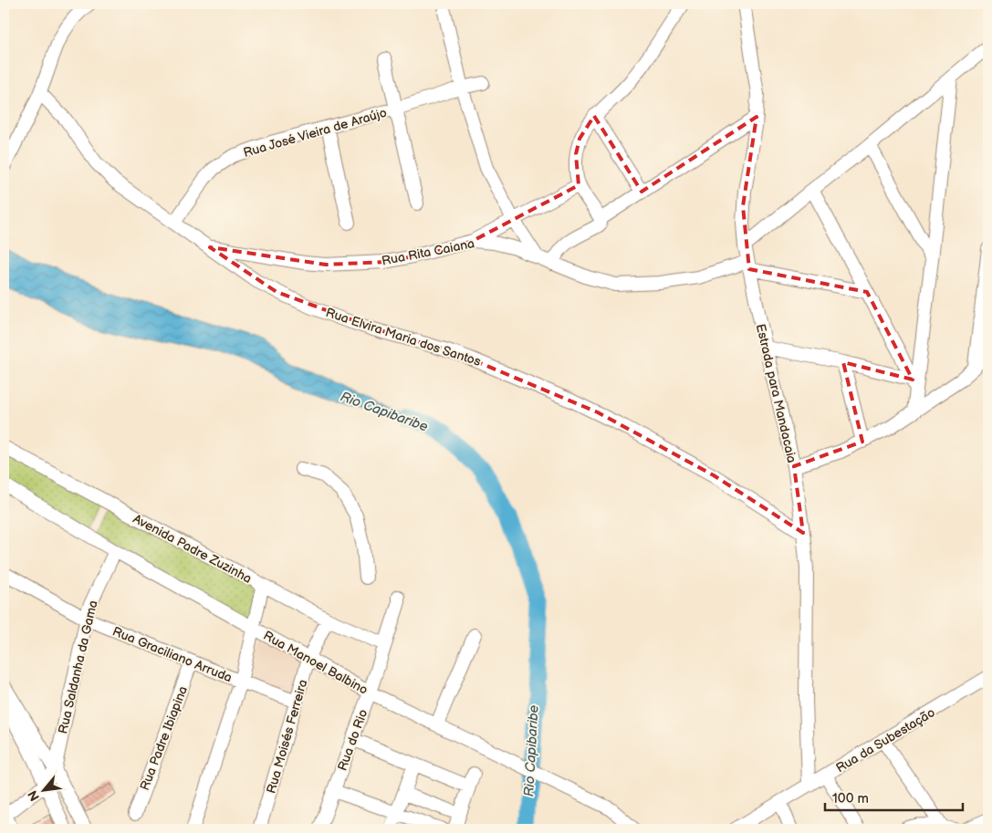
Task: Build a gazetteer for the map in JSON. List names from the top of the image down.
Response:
{
  "streets": {
    "street": [
      "Rua José Vieira de Araújo",
      "Rua Rita Caiana",
      "Rua Elvira Maria dos Santos",
      "Estrada para Mandacaia",
      "Avenida Padre Zuzinha",
      "Rua Graciliano Arruda",
      "Rua Manoel Balbino",
      "Rua Saldanha da Gama",
      "Rua Moisés Ferreira",
      "Rua Padre Ibiapina",
      "Rua do Rio",
      "Rua da Subestação"
    ]
  },
  "crossings": [
    ["Rua José Vieira de Araújo", "Rua Elvira Maria dos Santos"],
    ["Rua Rita Caiana", "Rua Elvira Maria dos Santos"],
    ["Rua Rita Caiana", "Estrada para Mandacaia"],
    ["Rua Elvira Maria dos Santos", "Estrada para Mandacaia"],
    ["Estrada para Mandacaia", "Rua da Subestação"],
    ["Avenida Padre Zuzinha", "Rua Moisés Ferreira"],
    ["Avenida Padre Zuzinha", "Rua do Rio"],
    ["Rua Graciliano Arruda", "Rua Saldanha da Gama"],
    ["Rua Graciliano Arruda", "Rua Moisés Ferreira"],
    ["Rua Graciliano Arruda", "Rua Padre Ibiapina"],
    ["Rua Manoel Balbino", "Rua Saldanha da Gama"],
    ["Rua Manoel Balbino", "Rua Moisés Ferreira"],
    ["Rua Manoel Balbino", "Rua do Rio"]
  ],
  "water": ["Rio Capibaribe"],
  "scale_bar": "100 m",
  "north": "bottom left"
}
